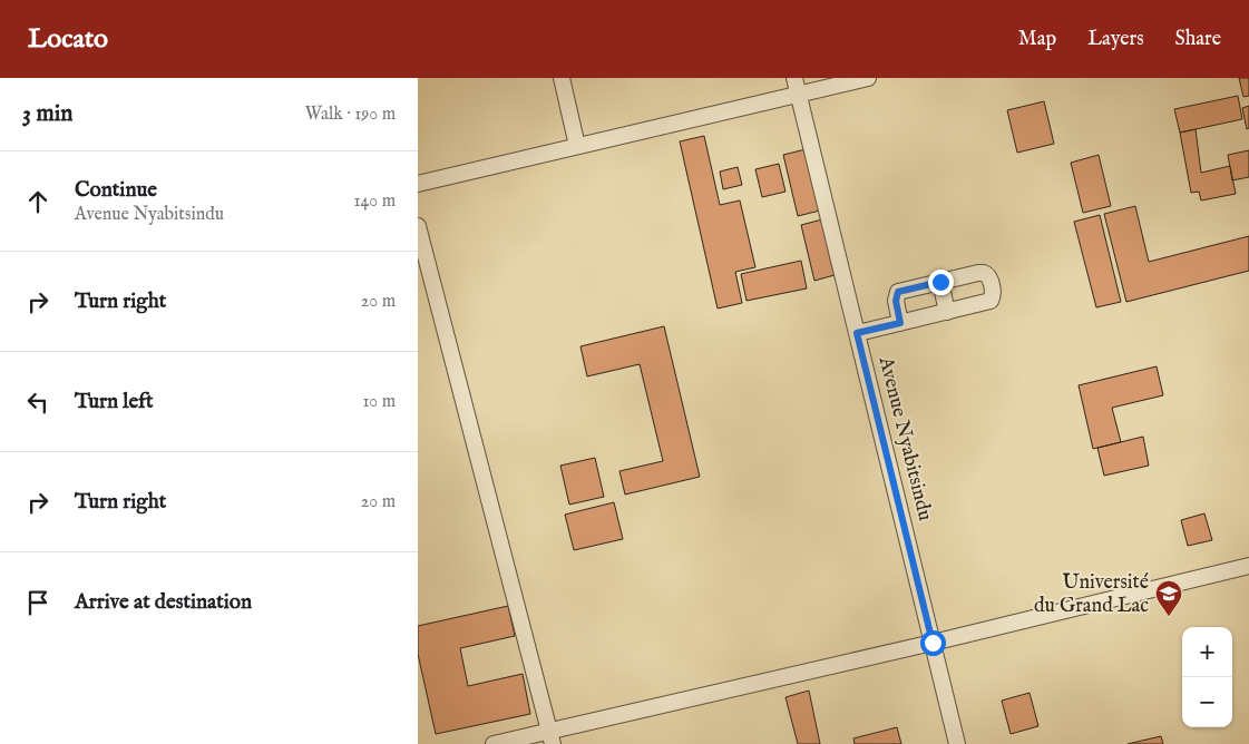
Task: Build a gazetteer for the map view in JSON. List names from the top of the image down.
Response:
{
  "streets": {
    "street": ["Avenue Nyabitsindu"]
  },
  "places": {
    "school or university": ["Université du Grand Lac"]
  },
  "page": {
    "header": "Locato",
    "nav": ["Map", "Layers", "Share"],
    "heading": ["3 min", "Walk · 190 m"],
    "list": [
      ["Continue", "Avenue Nyabitsindu", "140 m"],
      ["Turn right", "20 m"],
      ["Turn left", "10 m"],
      ["Turn right", "20 m"],
      "Arrive at destination"
    ],
    "map_buttons": ["+", "−"]
  }
}
